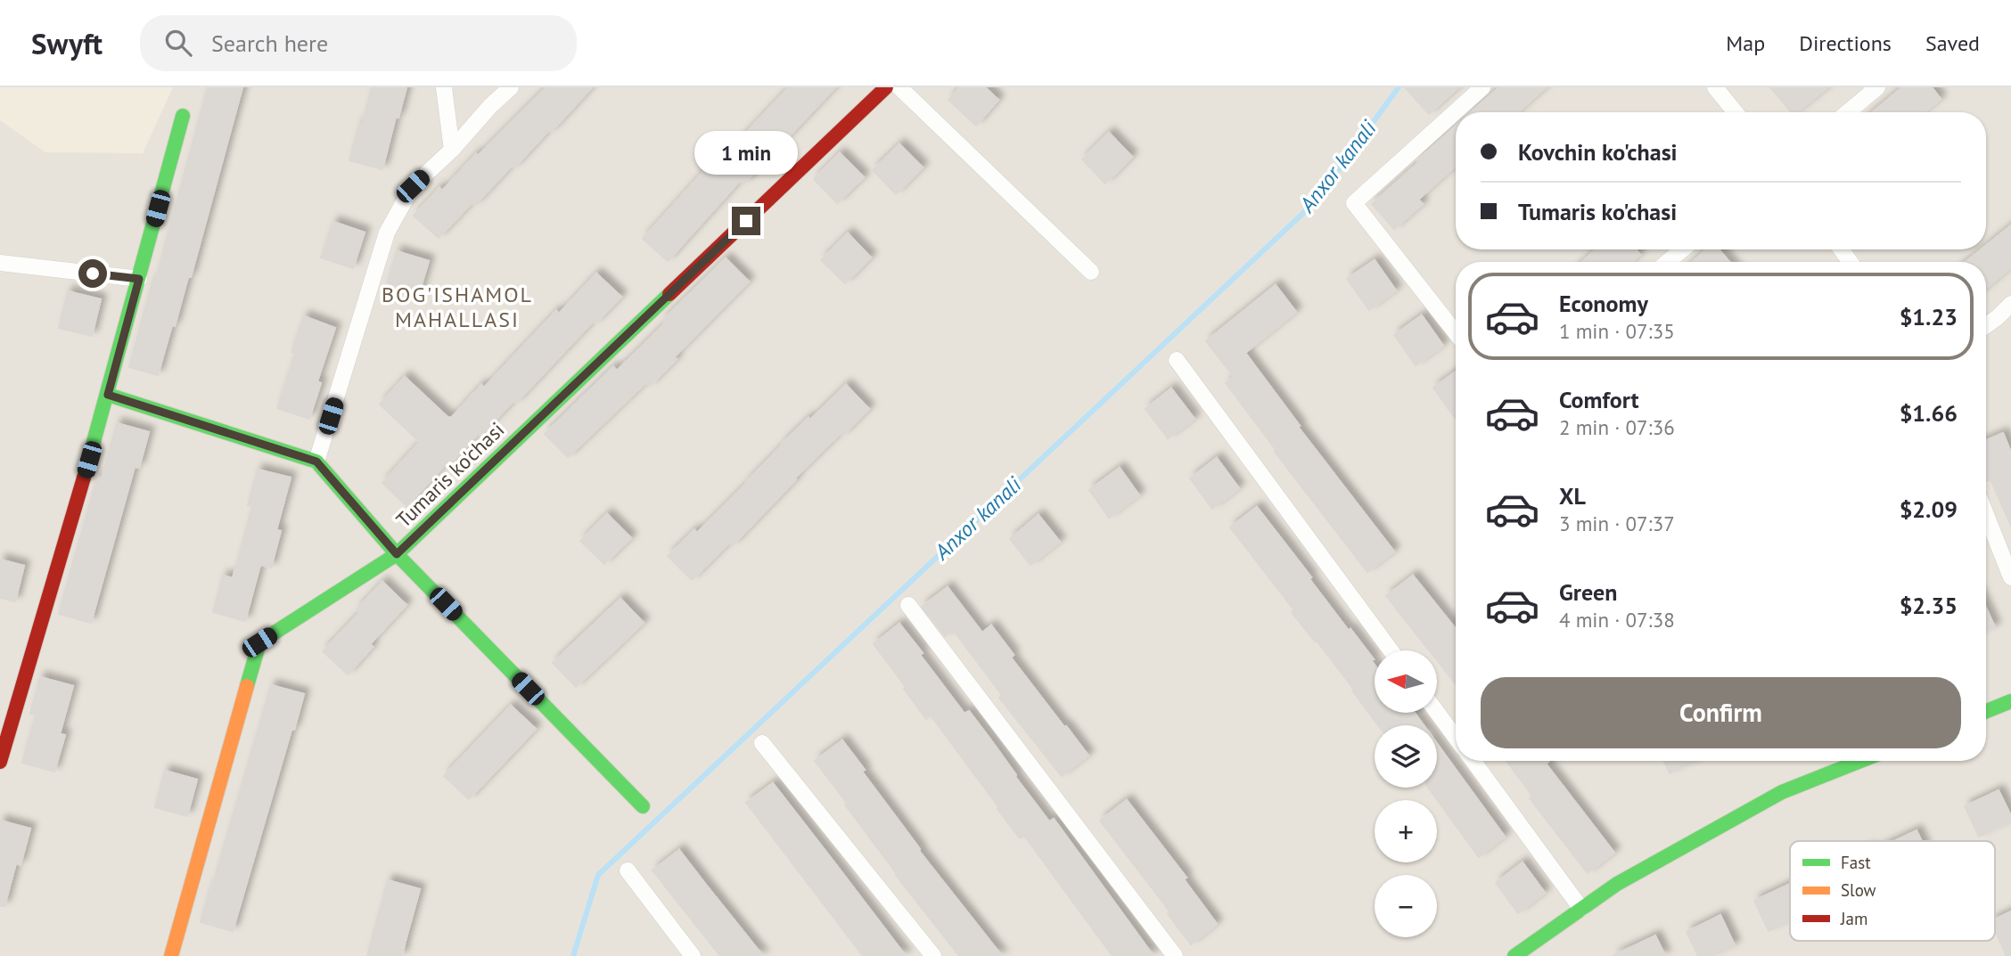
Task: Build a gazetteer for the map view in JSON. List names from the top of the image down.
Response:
{
  "streets": {
    "street": ["Tumaris ko'chasi"]
  },
  "districts": ["BOG'ISHAMOL MAHALLASI"],
  "water": ["Anxor kanali"],
  "legend": ["Fast", "Slow", "Jam"],
  "north": "left",
  "page": {
    "header": "Swyft",
    "search": "Search here",
    "nav": ["Map", "Directions", "Saved"],
    "banner": ["Kovchin ko'chasi", "Tumaris ko'chasi"],
    "bubble": "1 min",
    "list": [
      {
        "name": "Economy",
        "note": "1 min · 07:35",
        "value": "$1.23"
      },
      {
        "name": "Comfort",
        "note": "2 min · 07:36",
        "value": "$1.66"
      },
      {
        "name": "XL",
        "note": "3 min · 07:37",
        "value": "$2.09"
      },
      {
        "name": "Green",
        "note": "4 min · 07:38",
        "value": "$2.35"
      }
    ],
    "map_buttons": ["+", "−"],
    "buttons": "Confirm"
  }
}
